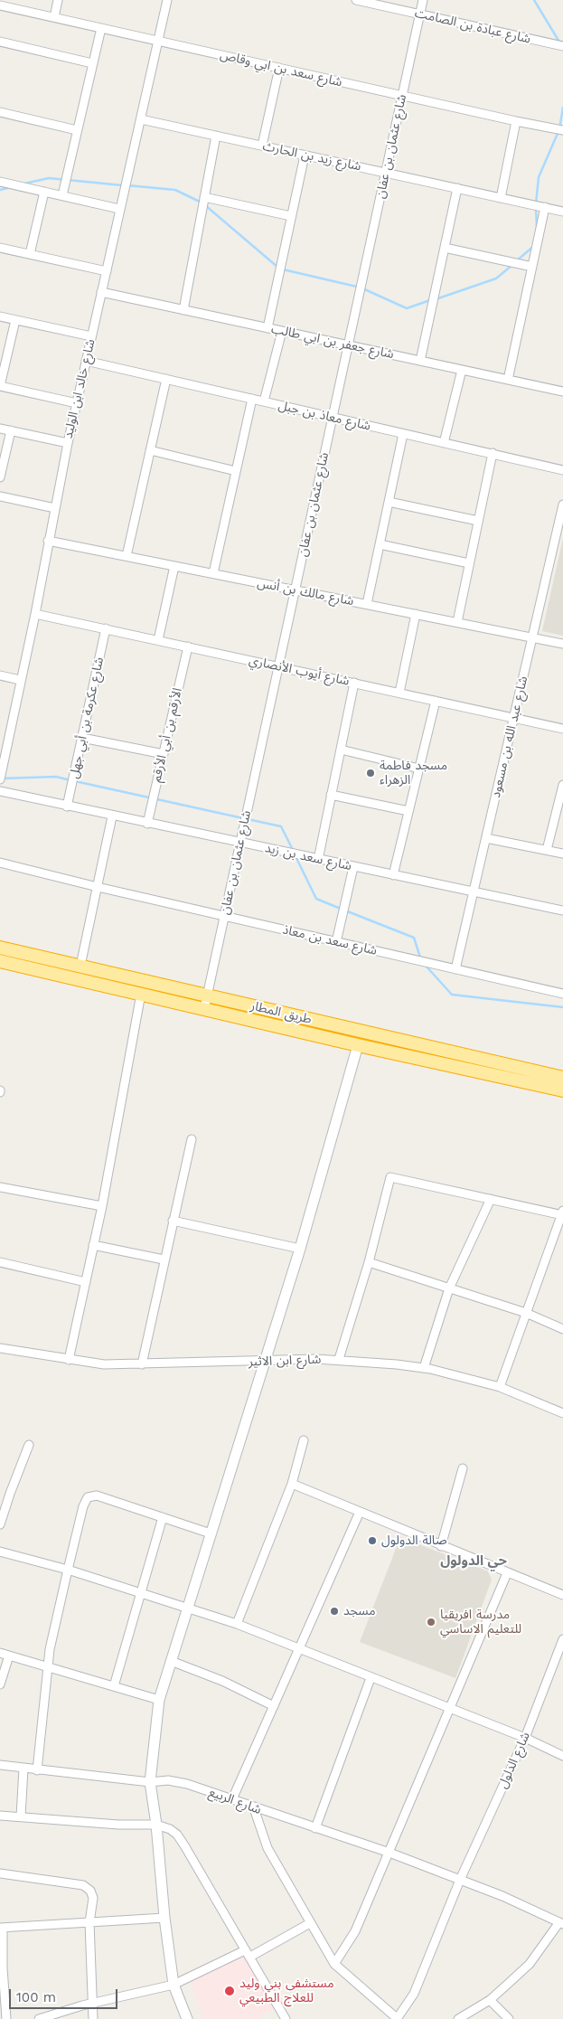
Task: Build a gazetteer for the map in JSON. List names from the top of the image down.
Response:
{
  "streets": {
    "highway": ["طريق المطار"],
    "street": [
      "شارع عبادة بن الصامت",
      "شارع سعد بن ابي وقاص",
      "شارع عثمان بن عفان",
      "شارع زيد بن الحارث",
      "شارع جعفر بن ابي طالب",
      "شارع خالد ابن الوليد",
      "شارع معاذ بن جبل",
      "شارع مالك بن أنس",
      "شارع أيوب الأنصاري",
      "شارع عكرمة بن أبي جهل",
      "الأرقم بن أبي الأرقم",
      "شارع عبد الله بن مسعود",
      "شارع سعد بن زيد",
      "شارع سعد بن معاذ",
      "شارع ابن الاثير",
      "شارع الدلول",
      "شارع الربيع"
    ]
  },
  "crossings": [
    ["شارع عبادة بن الصامت", "شارع عثمان بن عفان"],
    ["شارع سعد بن ابي وقاص", "شارع عثمان بن عفان"],
    ["شارع سعد بن ابي وقاص", "شارع خالد ابن الوليد"],
    ["شارع عثمان بن عفان", "شارع زيد بن الحارث"],
    ["شارع عثمان بن عفان", "شارع جعفر بن ابي طالب"],
    ["شارع عثمان بن عفان", "شارع معاذ بن جبل"],
    ["شارع عثمان بن عفان", "شارع مالك بن أنس"],
    ["شارع عثمان بن عفان", "شارع أيوب الأنصاري"],
    ["شارع عثمان بن عفان", "شارع سعد بن زيد"],
    ["شارع عثمان بن عفان", "شارع سعد بن معاذ"],
    ["شارع عثمان بن عفان", "طريق المطار"],
    ["شارع زيد بن الحارث", "شارع خالد ابن الوليد"],
    ["شارع جعفر بن ابي طالب", "شارع خالد ابن الوليد"],
    ["شارع خالد ابن الوليد", "شارع معاذ بن جبل"],
    ["شارع خالد ابن الوليد", "شارع مالك بن أنس"],
    ["شارع خالد ابن الوليد", "شارع أيوب الأنصاري"],
    ["شارع مالك بن أنس", "شارع عبد الله بن مسعود"],
    ["شارع أيوب الأنصاري", "شارع عكرمة بن أبي جهل"],
    ["شارع أيوب الأنصاري", "الأرقم بن أبي الأرقم"],
    ["شارع أيوب الأنصاري", "شارع عبد الله بن مسعود"],
    ["شارع عكرمة بن أبي جهل", "شارع سعد بن زيد"],
    ["الأرقم بن أبي الأرقم", "شارع سعد بن زيد"],
    ["شارع عبد الله بن مسعود", "شارع سعد بن زيد"],
    ["شارع عبد الله بن مسعود", "شارع سعد بن معاذ"],
    ["شارع الدلول", "شارع الربيع"]
  ],
  "districts": ["حي الدولول"],
  "places": [
    "مسجد فاطمة الزهراء",
    "صالة الدولول",
    "مسجد",
    "مدرسة افريقيا للتعليم الاساسي",
    "مستشفى بني وليد للعلاج الطبيعي"
  ],
  "scale_bar": "100 m"
}
